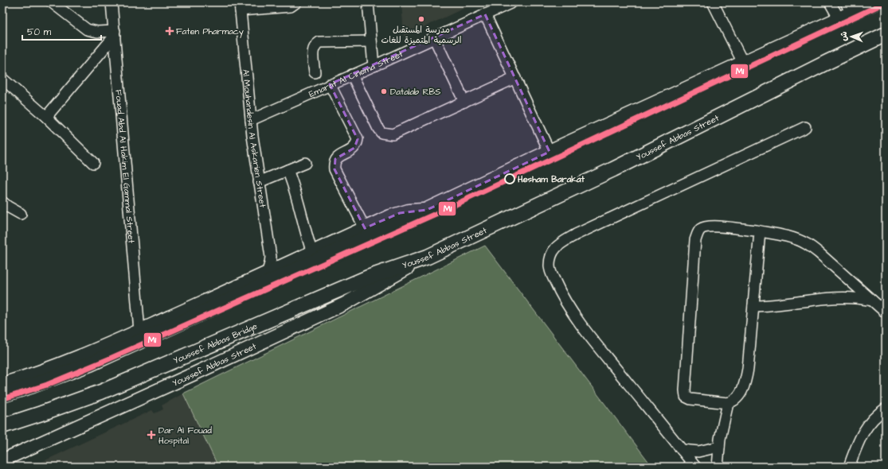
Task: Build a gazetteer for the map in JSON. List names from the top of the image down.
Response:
{
  "streets": {
    "main road": ["Youssef Abbas Street", "Youssef Abbas Bridge"],
    "street": ["Emarat Al Cinema Street", "Al Mouhandesin Al Askarien Street", "Fouad Abd Al Hakim El Gammal Street"]
  },
  "crossings": [
    ["Emarat Al Cinema Street", "Al Mouhandesin Al Askarien Street"],
    ["Youssef Abbas Street", "Youssef Abbas Bridge"]
  ],
  "places": {
    "other": ["مدرسة المستقبل الرسمية المتميزة للغات", "Datalab RBS", "Hesham Barakat"],
    "health": ["Faten Pharmacy", "Dar Al Fouad Hospital"]
  },
  "lines": ["transit line M1"],
  "scale_bar": "50 m",
  "north": "left"
}
